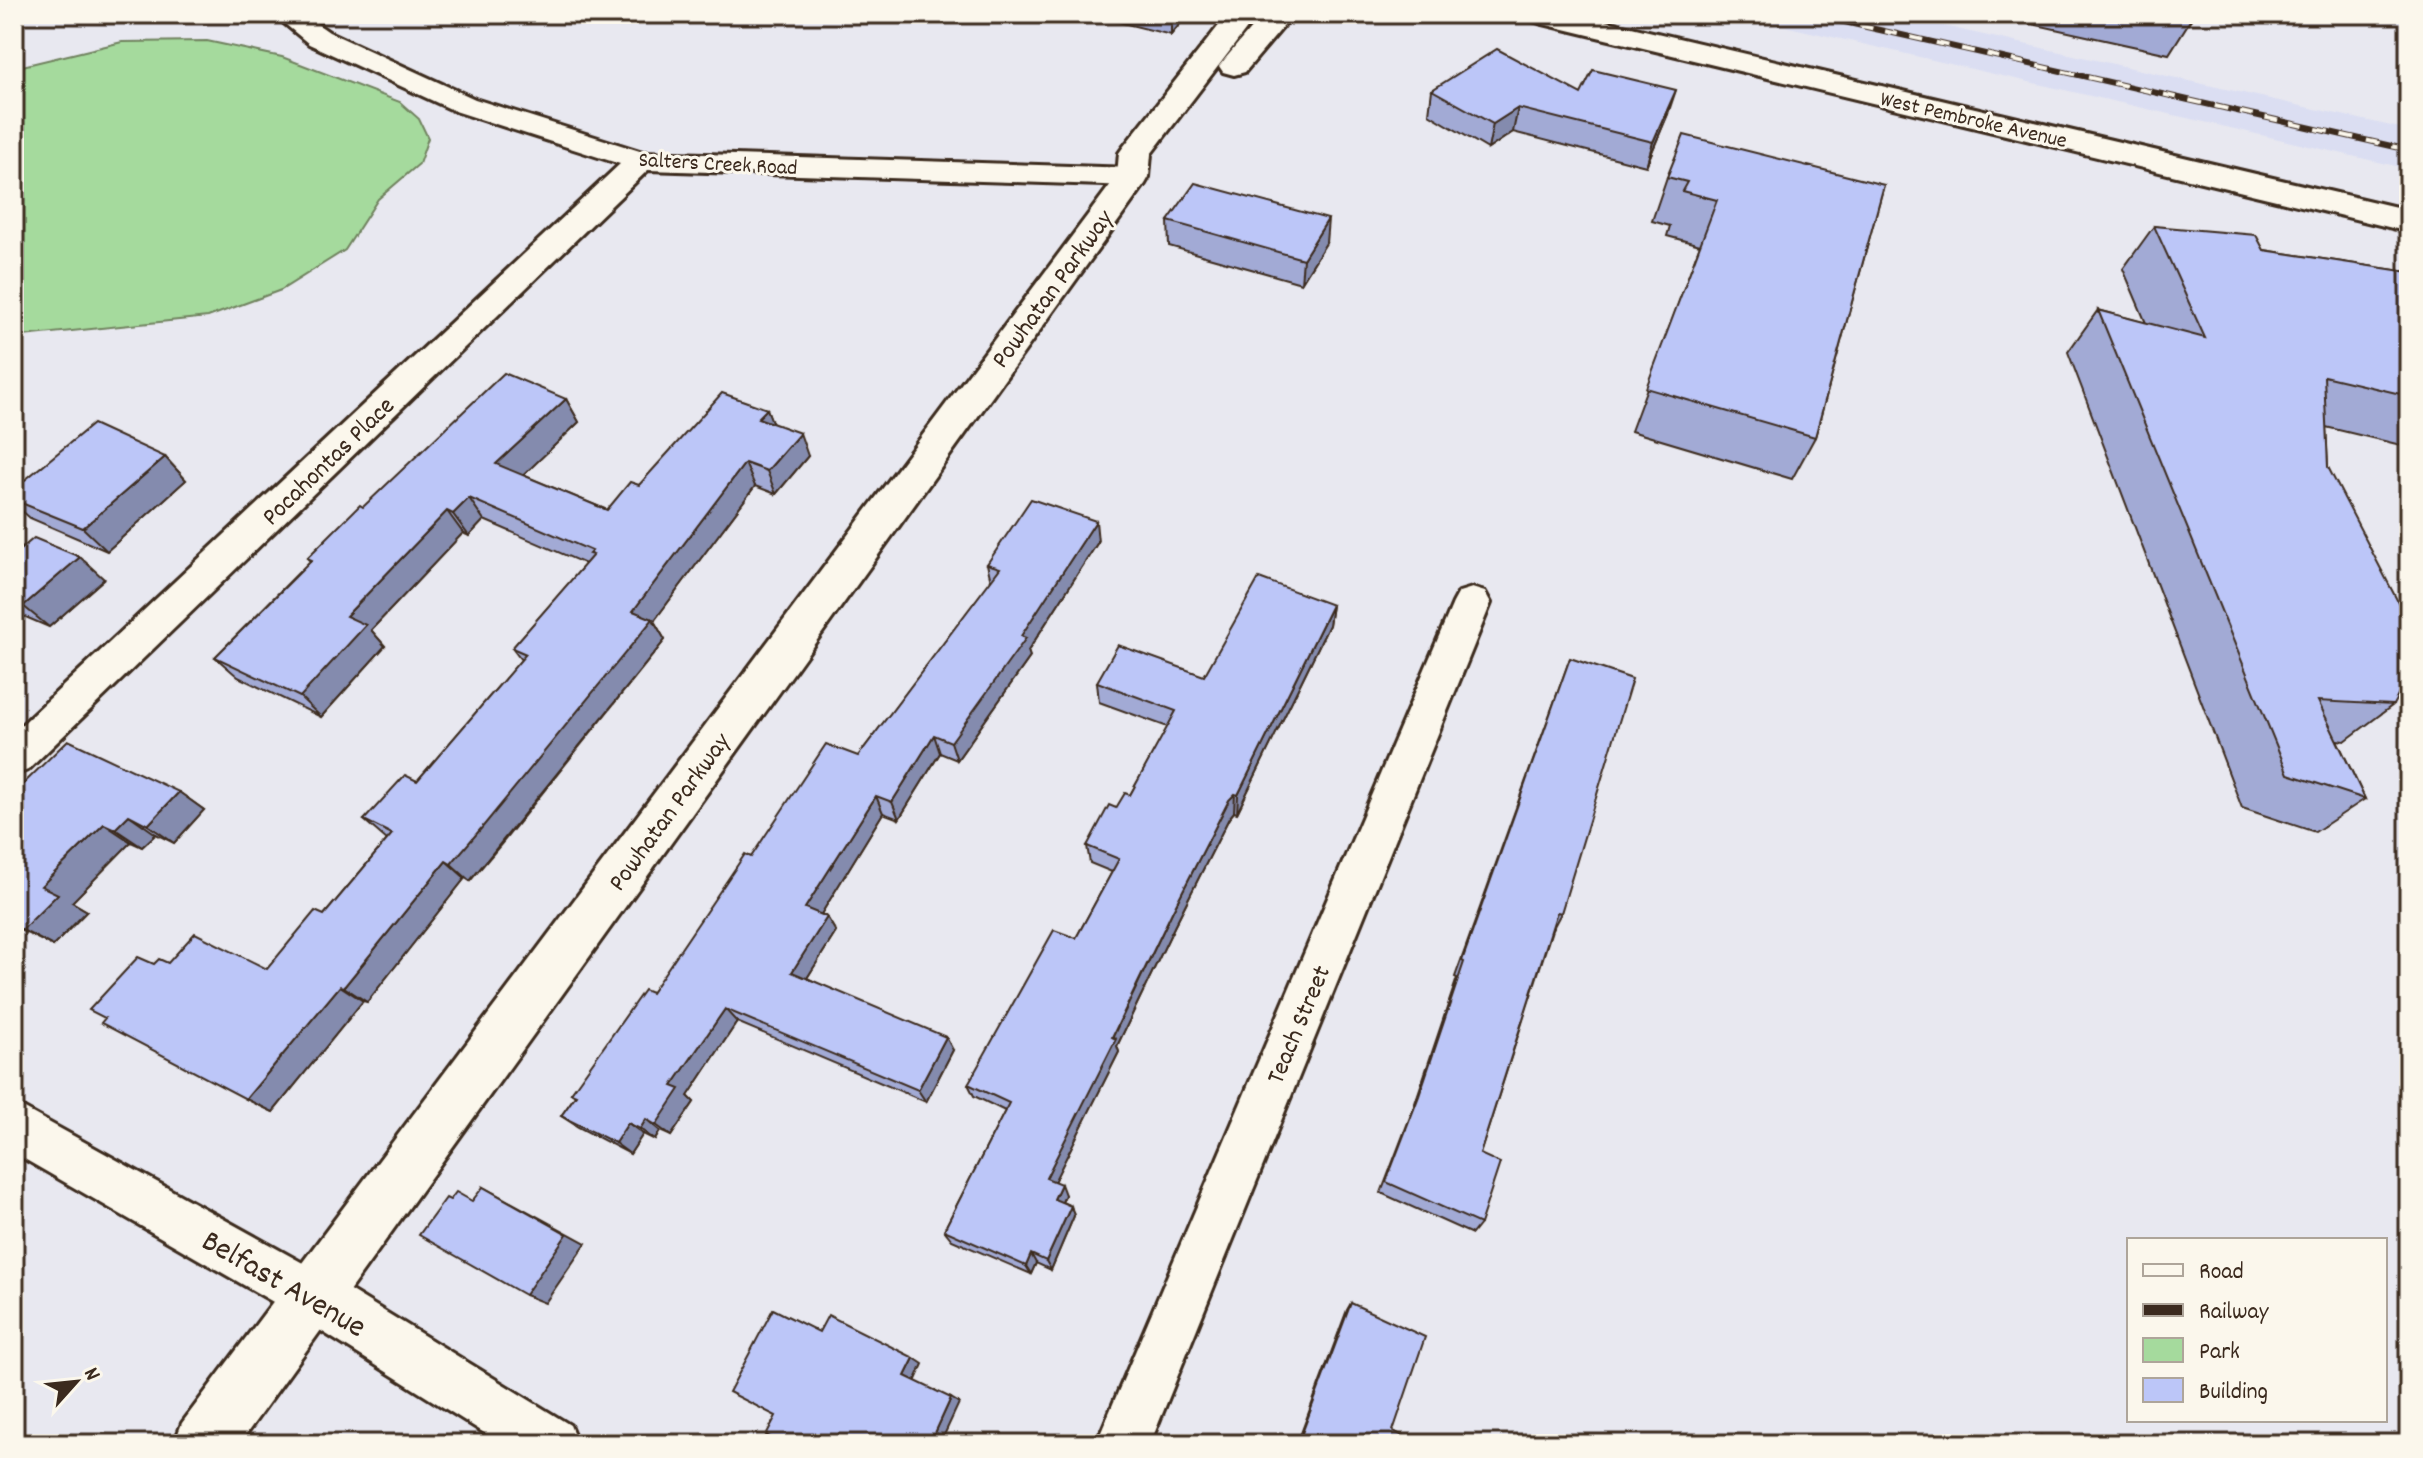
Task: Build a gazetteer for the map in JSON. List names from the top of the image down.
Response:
{
  "streets": {
    "main road": ["West Pembroke Avenue", "Powhatan Parkway"],
    "street": [
      "Salters Creek Road",
      "Pocahontas Place",
      "Teach Street",
      "Belfast Avenue"
    ]
  },
  "crossings": [
    ["Salters Creek Road", "Powhatan Parkway"],
    ["Salters Creek Road", "Pocahontas Place"],
    ["Powhatan Parkway", "Belfast Avenue"]
  ],
  "legend": [
    "Road",
    "Railway",
    "Park",
    "Building"
  ],
  "north": "top right"
}
